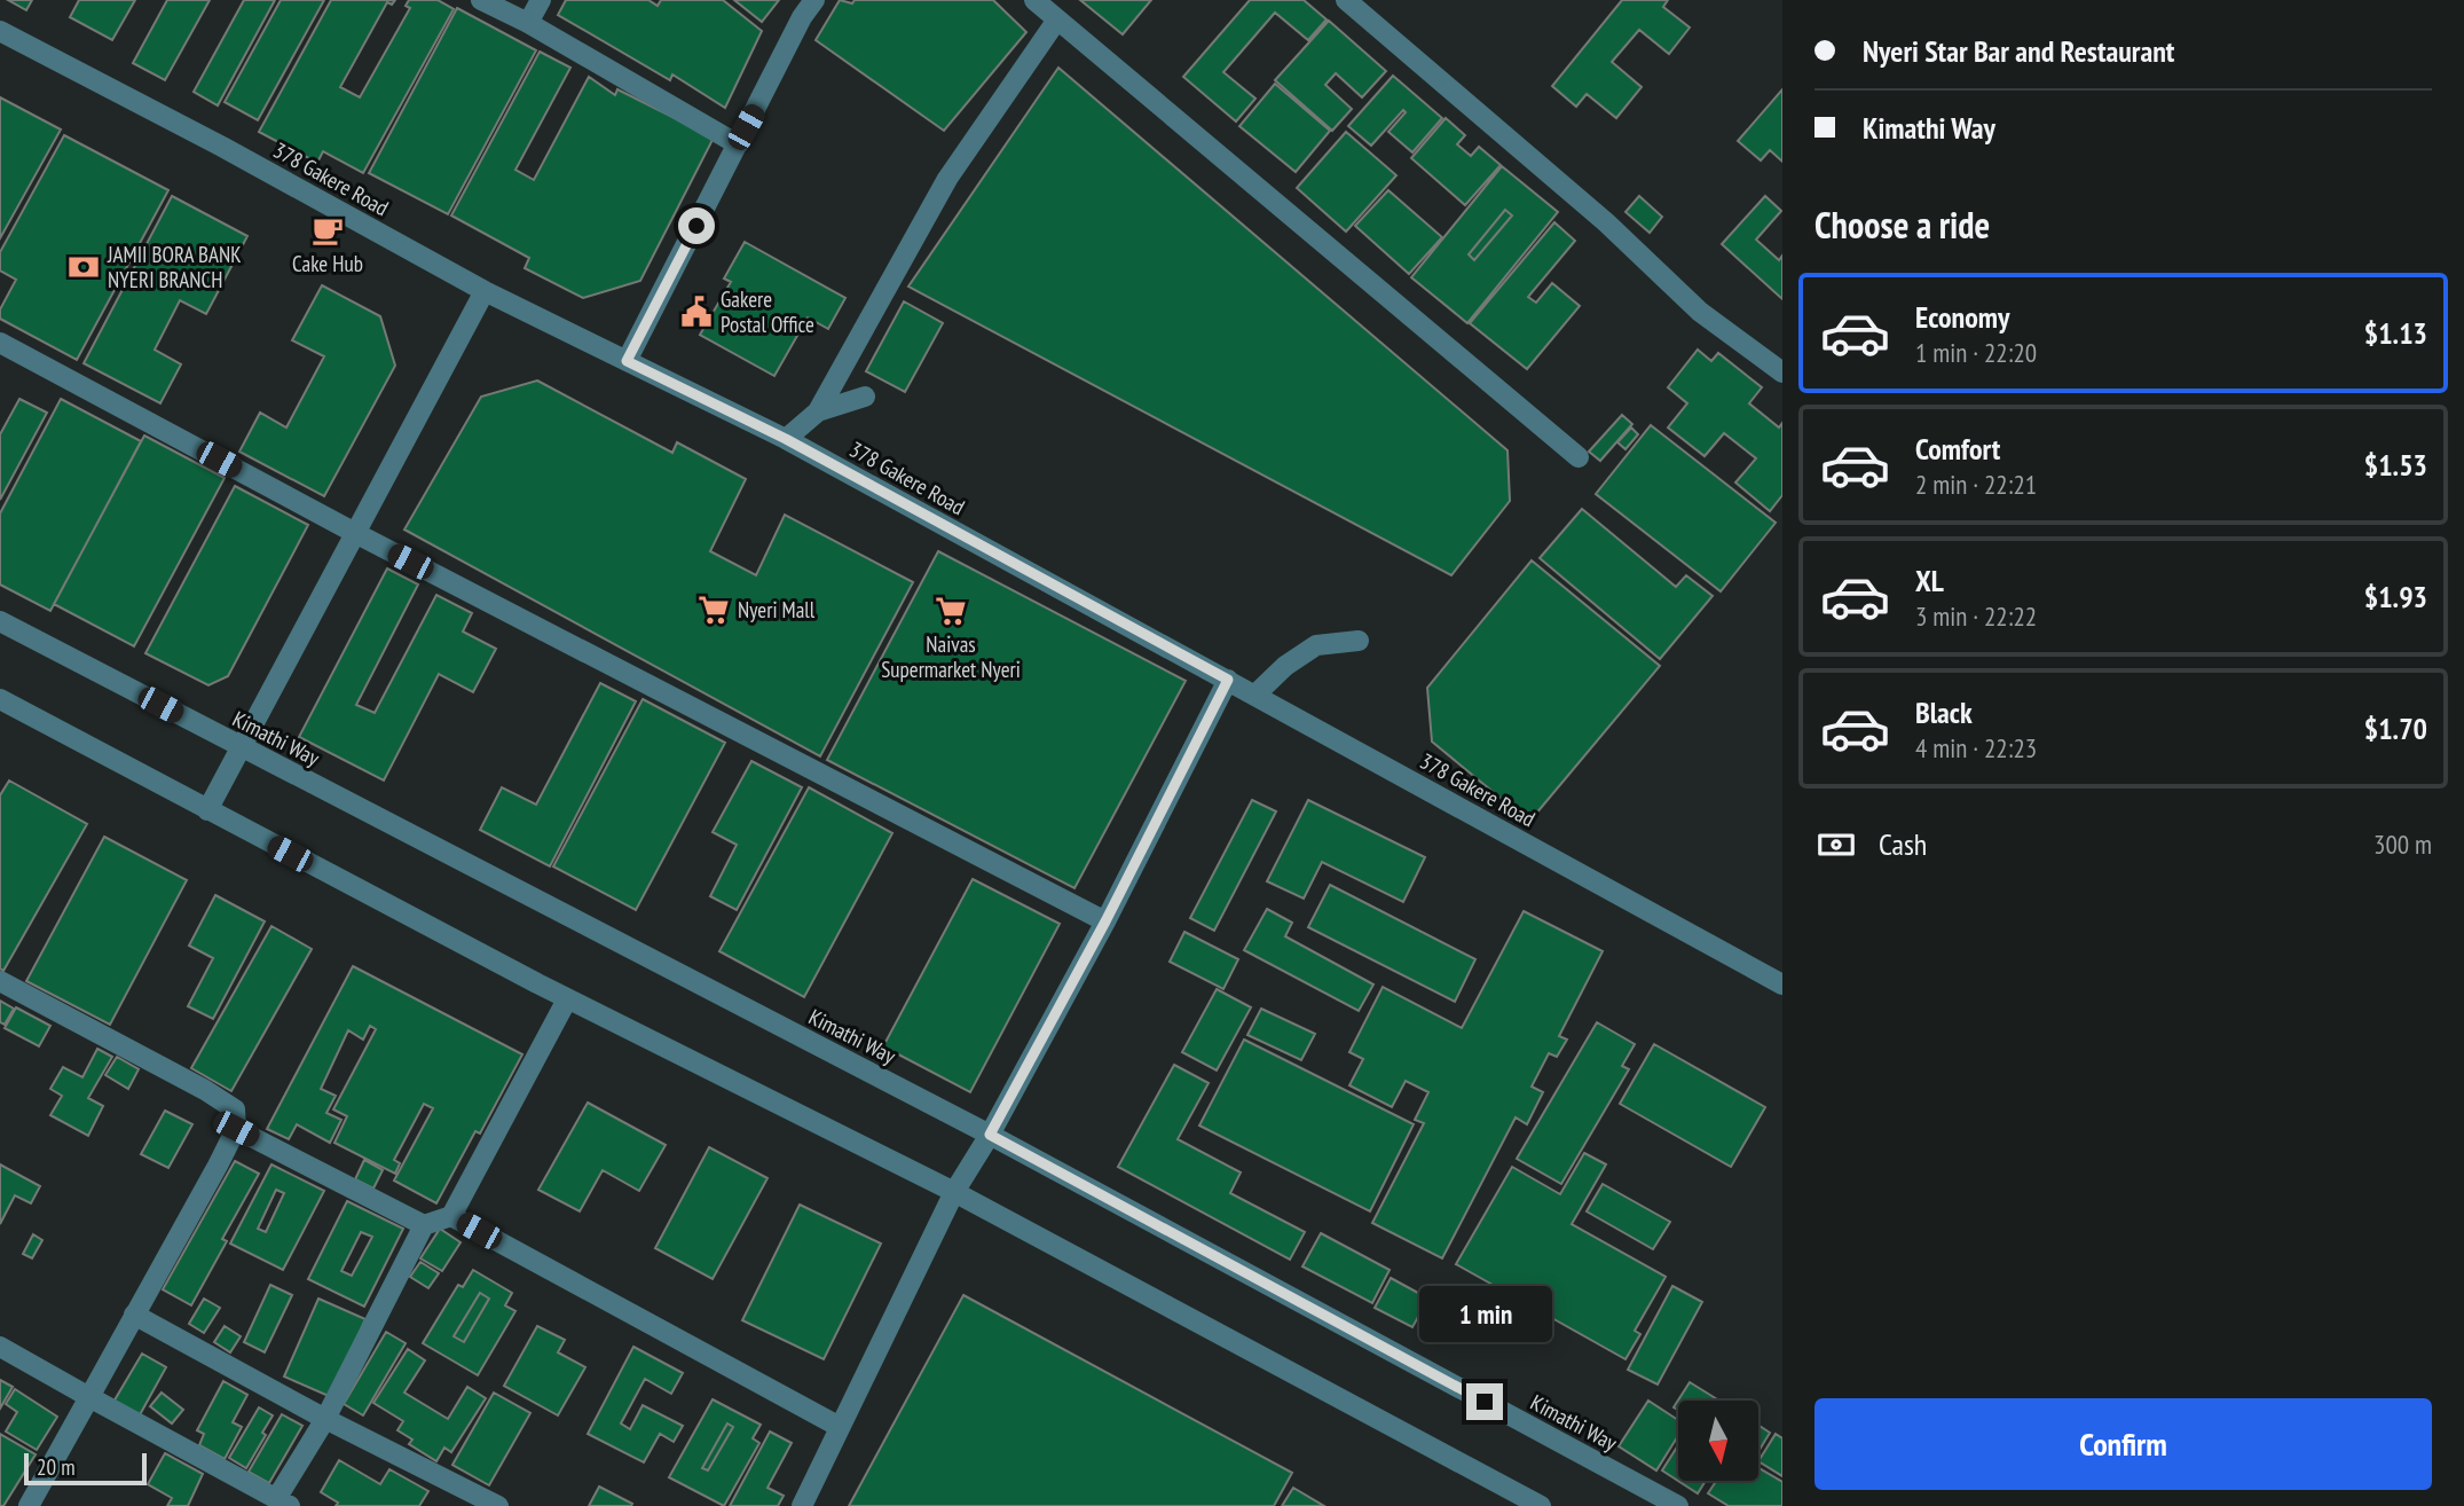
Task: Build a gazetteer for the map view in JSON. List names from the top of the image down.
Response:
{
  "streets": {
    "street": ["378 Gakere Road", "Kimathi Way"]
  },
  "places": {
    "cafe": ["Cake Hub"],
    "bank": ["JAMII BORA BANK NYERI BRANCH"],
    "public building": ["Gakere Postal Office"],
    "supermarket": ["Nyeri Mall", "Naivas Supermarket Nyeri"]
  },
  "scale_bar": "20 m",
  "north": "bottom",
  "page": {
    "banner": ["Nyeri Star Bar and Restaurant", "Kimathi Way"],
    "heading": "Choose a ride",
    "list": [
      {
        "name": "Economy",
        "note": "1 min · 22:20",
        "value": "$1.13"
      },
      {
        "name": "Comfort",
        "note": "2 min · 22:21",
        "value": "$1.53"
      },
      {
        "name": "XL",
        "note": "3 min · 22:22",
        "value": "$1.93"
      },
      {
        "name": "Black",
        "note": "4 min · 22:23",
        "value": "$1.70"
      }
    ],
    "pay": ["Cash", "300 m"],
    "bubble": "1 min",
    "buttons": "Confirm",
    "scale": "20 m"
  }
}
